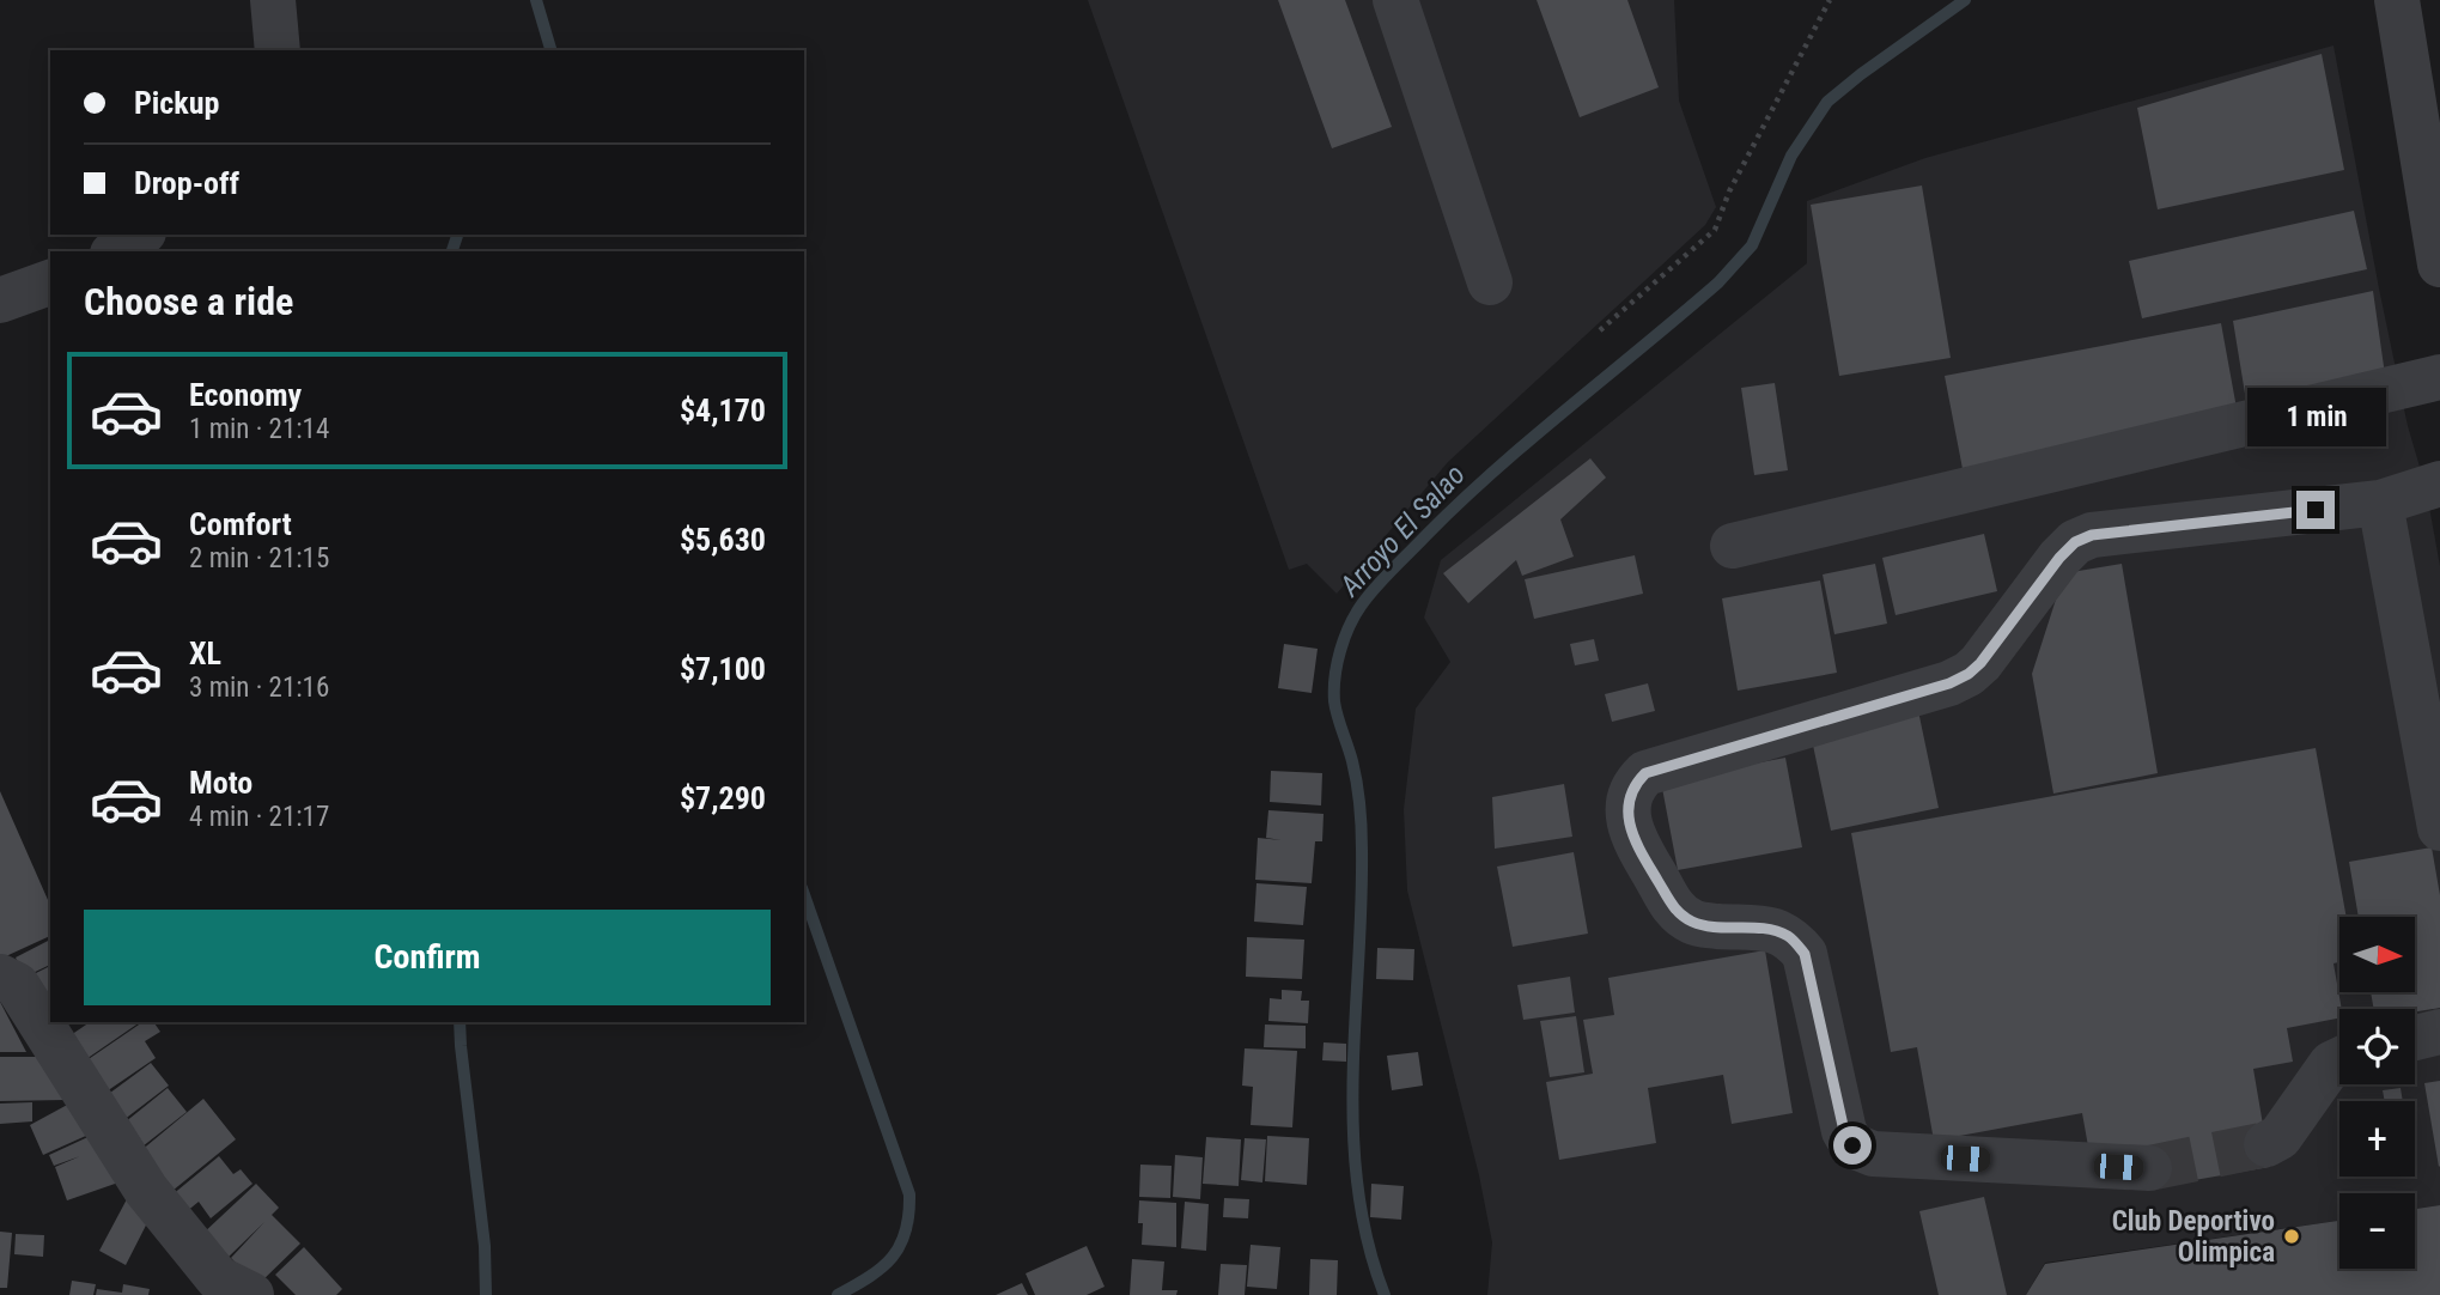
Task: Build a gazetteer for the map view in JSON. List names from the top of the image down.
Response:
{
  "water": ["Arroyo El Salao"],
  "places": ["Club Deportivo Olimpica"],
  "north": "right",
  "page": {
    "banner": ["Pickup", "Drop-off"],
    "heading": "Choose a ride",
    "list": [
      {
        "name": "Economy",
        "note": "1 min · 21:14",
        "value": "$4,170"
      },
      {
        "name": "Comfort",
        "note": "2 min · 21:15",
        "value": "$5,630"
      },
      {
        "name": "XL",
        "note": "3 min · 21:16",
        "value": "$7,100"
      },
      {
        "name": "Moto",
        "note": "4 min · 21:17",
        "value": "$7,290"
      }
    ],
    "bubble": "1 min",
    "buttons": "Confirm",
    "map_buttons": ["+", "−"]
  }
}
